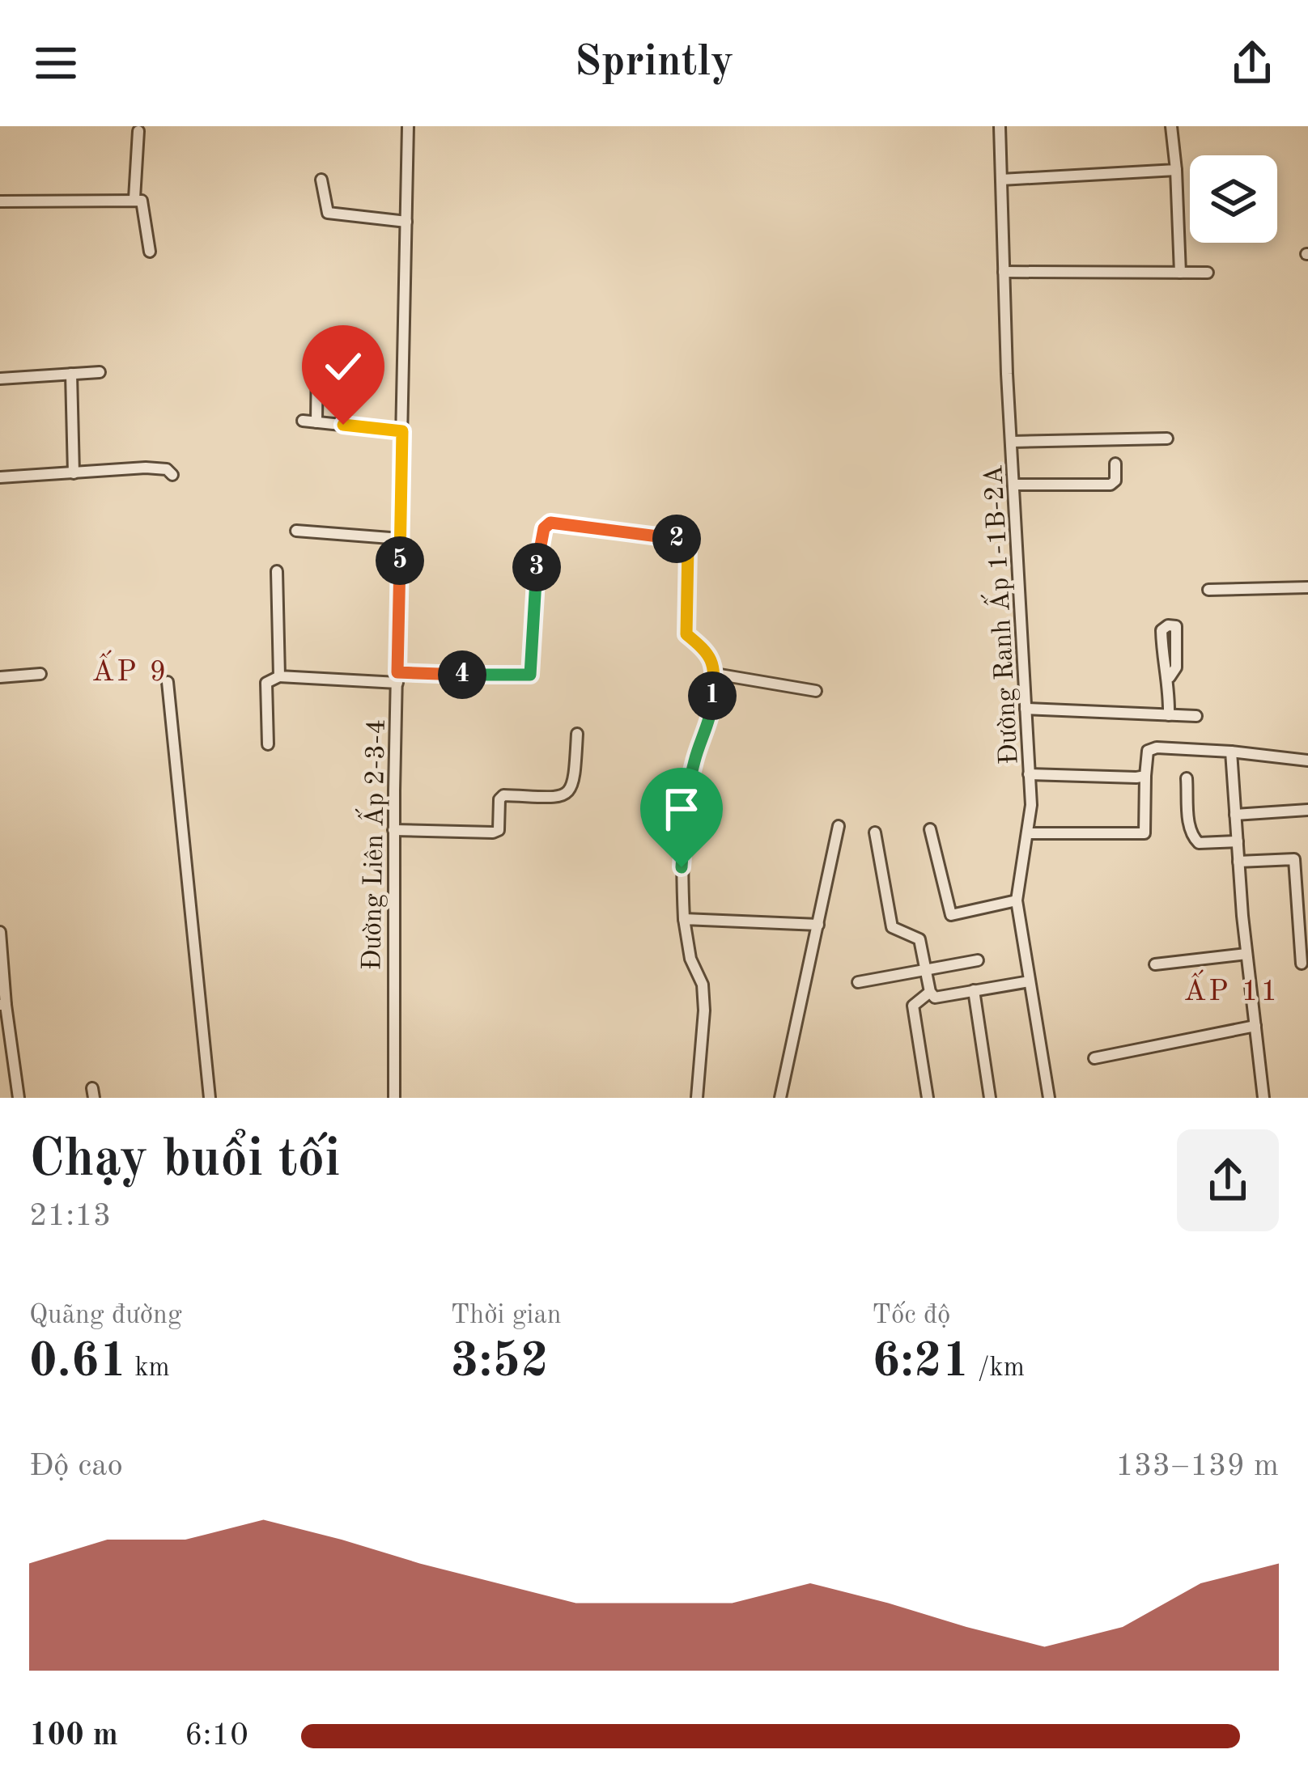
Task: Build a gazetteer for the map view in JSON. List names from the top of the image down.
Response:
{
  "streets": {
    "street": ["Đường Ranh Ấp 1-1B-2A", "Đường Liên Ấp 2-3-4"]
  },
  "districts": ["ẤP 9", "ẤP 11"],
  "page": {
    "header": "Sprintly",
    "pins": [
      "2",
      "5",
      "3",
      "4",
      "1"
    ],
    "heading": ["Chạy buổi tối", "21:13"],
    "stats": [
      ["Quãng đường", "0.61 km"],
      ["Thời gian", "3:52"],
      ["Tốc độ", "6:21 /km"]
    ],
    "chart": ["Độ cao", "133–139 m"],
    "list": [
      {
        "name": "100 m",
        "note": "6:10"
      }
    ]
  }
}
